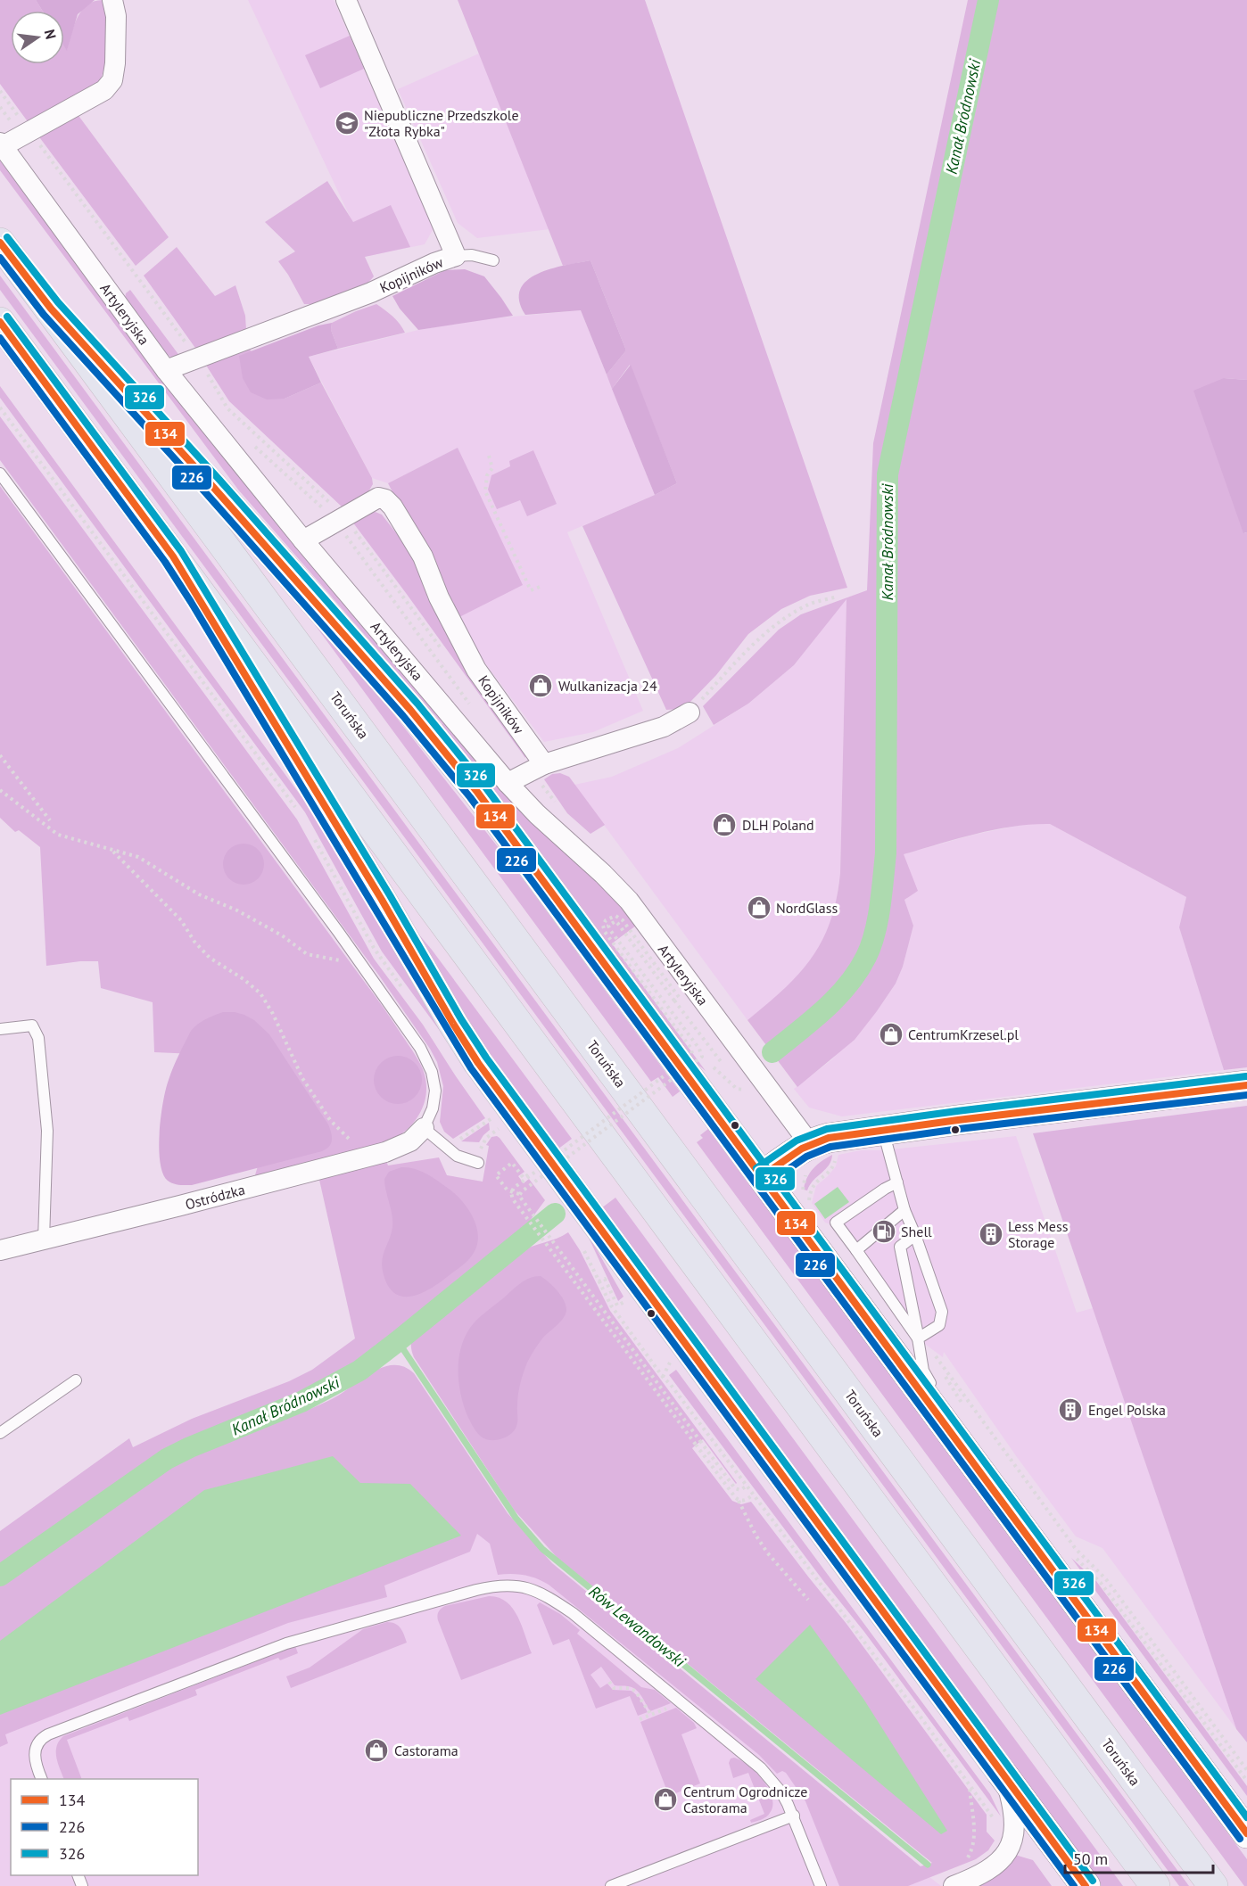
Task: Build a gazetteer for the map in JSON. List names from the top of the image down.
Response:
{
  "streets": {
    "highway": ["Toruńska"],
    "street": ["Kopijników", "Artyleryjska", "Ostródzka"]
  },
  "crossings": [
    ["Kopijników", "Artyleryjska"]
  ],
  "water": ["Kanał Bródnowski", "Rów Lewandowski"],
  "places": {
    "school or university": ["Niepubliczne Przedszkole \"Złota Rybka\""],
    "shop": [
      "Wulkanizacja 24",
      "DLH Poland",
      "NordGlass",
      "CentrumKrzesel.pl",
      "Castorama",
      "Centrum Ogrodnicze Castorama"
    ],
    "fuel station": ["Shell"],
    "building": ["Less Mess Storage", "Engel Polska"]
  },
  "lines": ["transit line 326", "transit line 134", "transit line 226"],
  "legend": ["134", "226", "326"],
  "scale_bar": "50 m",
  "north": "right"
}
